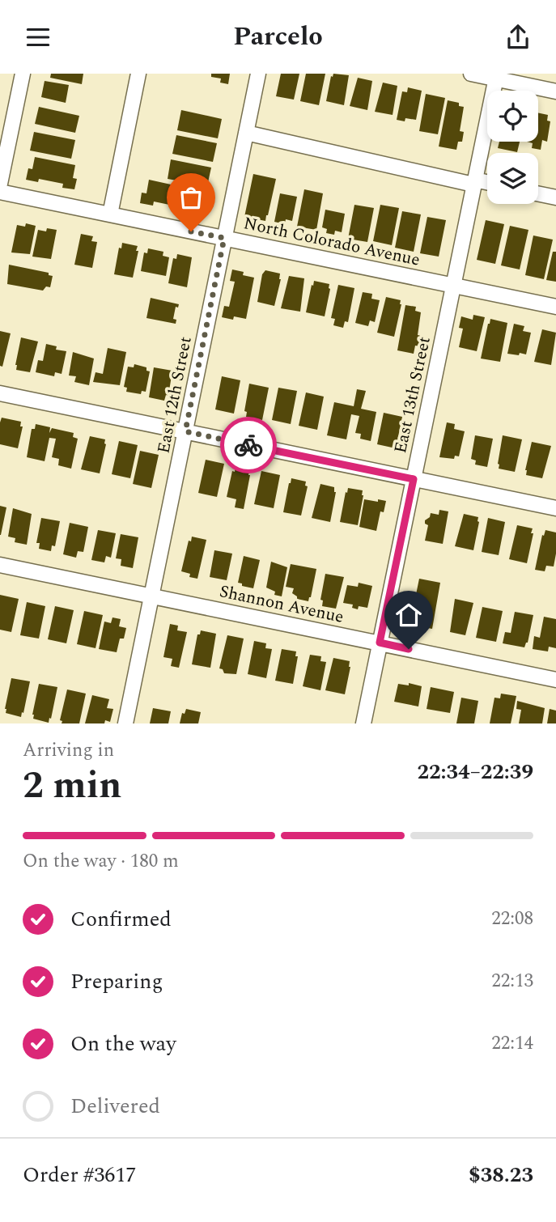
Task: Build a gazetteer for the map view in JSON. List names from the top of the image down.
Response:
{
  "streets": {
    "street": [
      "North Colorado Avenue",
      "East 12th Street",
      "East 13th Street",
      "Shannon Avenue"
    ]
  },
  "crossings": [
    ["North Colorado Avenue", "East 12th Street"],
    ["North Colorado Avenue", "East 13th Street"],
    ["East 12th Street", "Shannon Avenue"],
    ["East 13th Street", "Shannon Avenue"]
  ],
  "page": {
    "header": "Parcelo",
    "heading": ["2 min", "Arriving in", "22:34–22:39"],
    "panel": ["Order #3617", "$38.23"],
    "bar": "On the way · 180 m",
    "list": [
      ["Confirmed", "22:08"],
      ["Preparing", "22:13"],
      ["On the way", "22:14"],
      "Delivered"
    ]
  }
}
